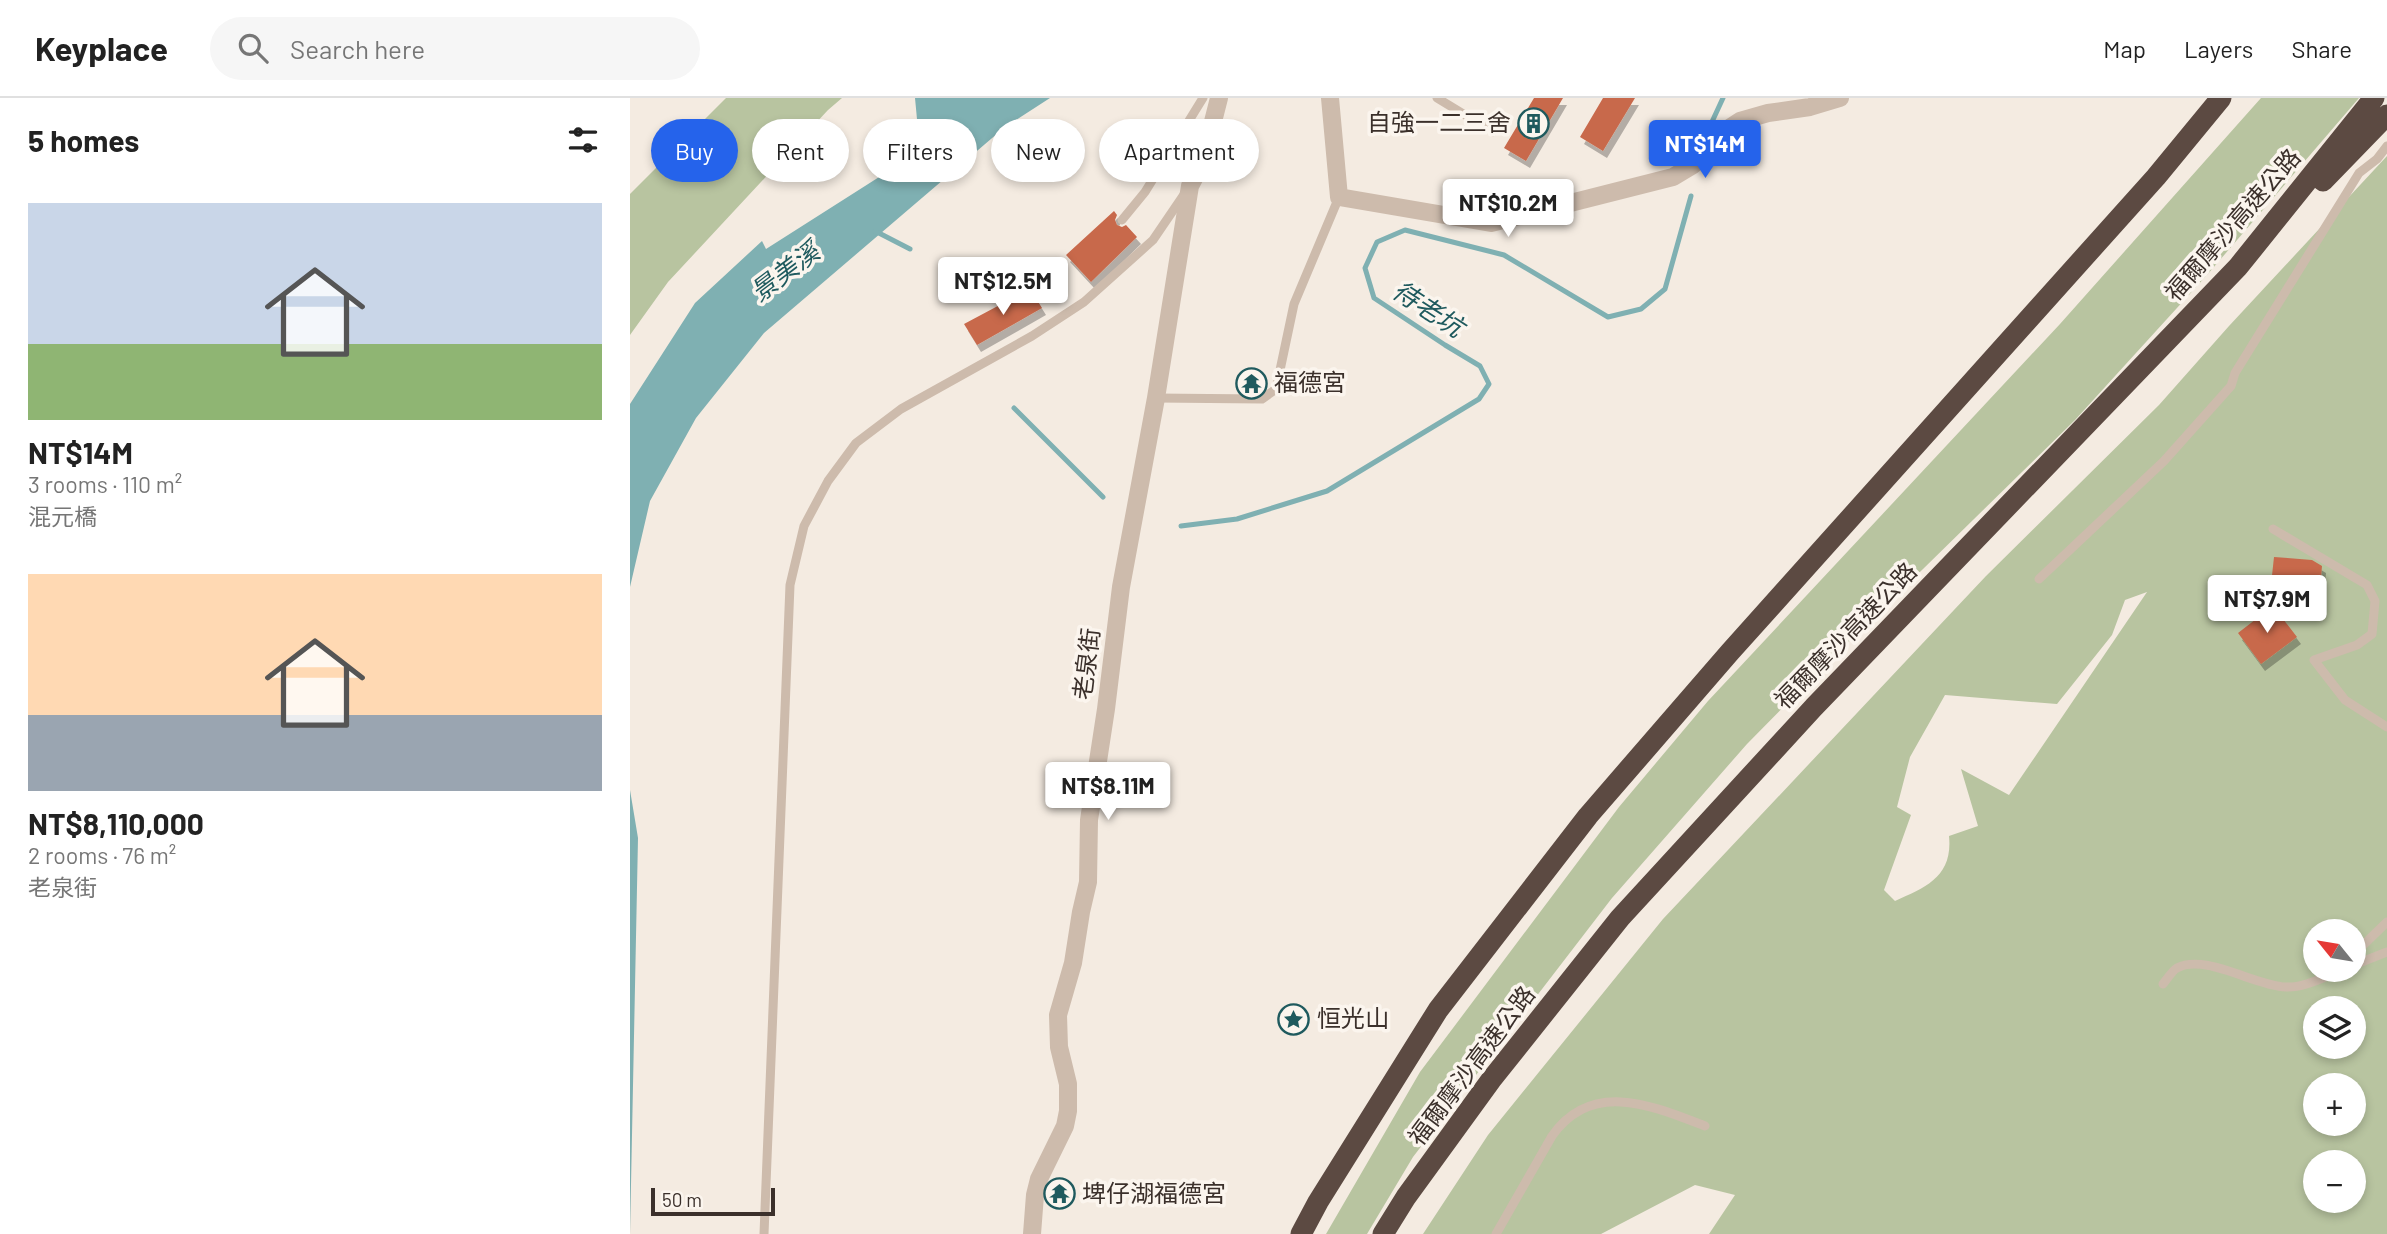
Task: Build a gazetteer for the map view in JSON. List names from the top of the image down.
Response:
{
  "streets": {
    "highway": ["福爾摩沙高速公路"],
    "street": ["老泉街"]
  },
  "water": ["景美溪", "待老坑"],
  "places": {
    "building": ["自強一二三舍"],
    "temple": ["福德宮", "埤仔湖福德宮"],
    "place": ["恒光山"]
  },
  "scale_bar": "50 m",
  "north": "top left",
  "page": {
    "header": "Keyplace",
    "search": "Search here",
    "nav": ["Map", "Layers", "Share"],
    "heading": "5 homes",
    "chip": [
      "Buy",
      "Rent",
      "Filters",
      "New",
      "Apartment"
    ],
    "price": [
      "NT$14M",
      "NT$10.2M",
      "NT$12.5M",
      "NT$7.9M",
      "NT$8.11M"
    ],
    "list": [
      {
        "name": "NT$14M",
        "note": "3 rooms · 110 m² · 混元橋"
      },
      {
        "name": "NT$8,110,000",
        "note": "2 rooms · 76 m² · 老泉街"
      }
    ],
    "map_buttons": ["+", "−"],
    "scale": "50 m"
  }
}
